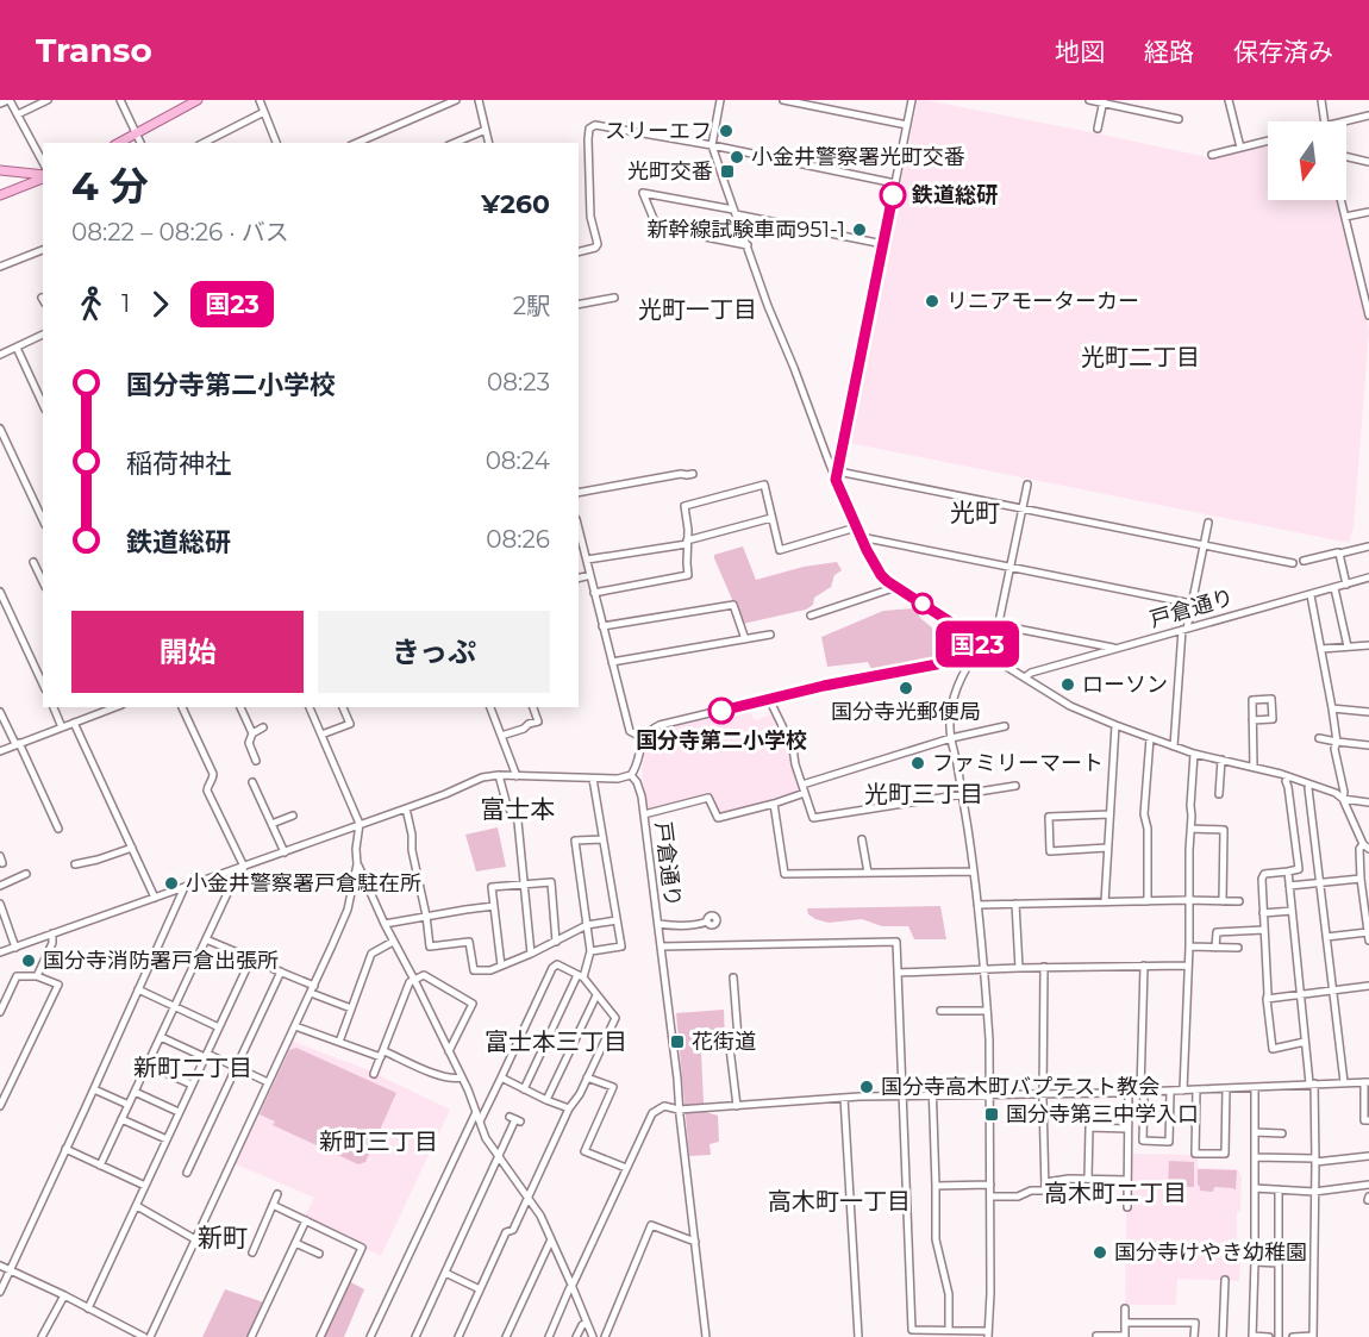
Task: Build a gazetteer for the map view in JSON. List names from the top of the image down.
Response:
{
  "streets": {
    "street": ["戸倉通り"]
  },
  "districts": [
    "光町一丁目",
    "光町二丁目",
    "光町",
    "光町三丁目",
    "富士本",
    "富士本三丁目",
    "新町二丁目",
    "新町三丁目",
    "高木町二丁目",
    "高木町一丁目",
    "新町"
  ],
  "places": {
    "other": [
      "スリーエフ",
      "小金井警察署光町交番",
      "鉄道総研",
      "新幹線試験車両951-1",
      "リニアモーターカー",
      "ローソン",
      "国分寺光郵便局",
      "国分寺第二小学校",
      "ファミリーマート",
      "小金井警察署戸倉駐在所",
      "国分寺消防署戸倉出張所",
      "国分寺高木町バプテスト教会",
      "国分寺けやき幼稚園"
    ],
    "transit": ["光町交番", "花街道", "国分寺第三中学入口"]
  },
  "lines": ["bus line 国23"],
  "north": "bottom",
  "page": {
    "header": "Transo",
    "nav": ["地図", "経路", "保存済み"],
    "on_map": "国23",
    "heading": ["4 分", "08:22 – 08:26 · バス", "¥260"],
    "legs": ["1", "国23", "2駅"],
    "list": [
      {
        "name": "国分寺第二小学校",
        "value": "08:23"
      },
      {
        "name": "稲荷神社",
        "value": "08:24"
      },
      {
        "name": "鉄道総研",
        "value": "08:26"
      }
    ],
    "buttons": ["開始", "きっぷ"]
  }
}
